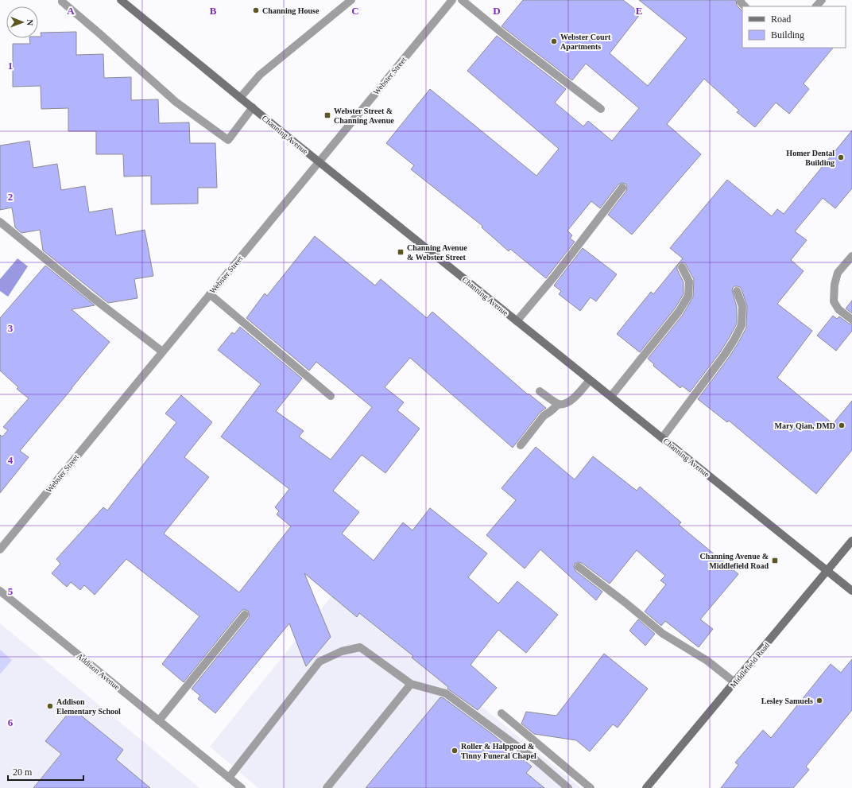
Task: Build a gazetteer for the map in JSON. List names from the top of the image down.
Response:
{
  "streets": {
    "street": [
      "Webster Street",
      "Channing Avenue",
      "Middlefield Road",
      "Addison Avenue"
    ]
  },
  "crossings": [
    ["Webster Street", "Channing Avenue"],
    ["Channing Avenue", "Middlefield Road"]
  ],
  "places": {
    "other": [
      "Channing House",
      "Webster Court Apartments",
      "Homer Dental Building",
      "Mary Qian, DMD",
      "Lesley Samuels",
      "Addison Elementary School",
      "Roller & Halpgood & Tinny Funeral Chapel"
    ],
    "transit": ["Webster Street & Channing Avenue", "Channing Avenue & Webster Street", "Channing Avenue & Middlefield Road"]
  },
  "legend": ["Road", "Building"],
  "scale_bar": "20 m",
  "north": "right",
  "grid": {
    "columns": [
      "A",
      "B",
      "C",
      "D",
      "E"
    ],
    "rows": [
      "1",
      "2",
      "3",
      "4",
      "5",
      "6"
    ]
  }
}
